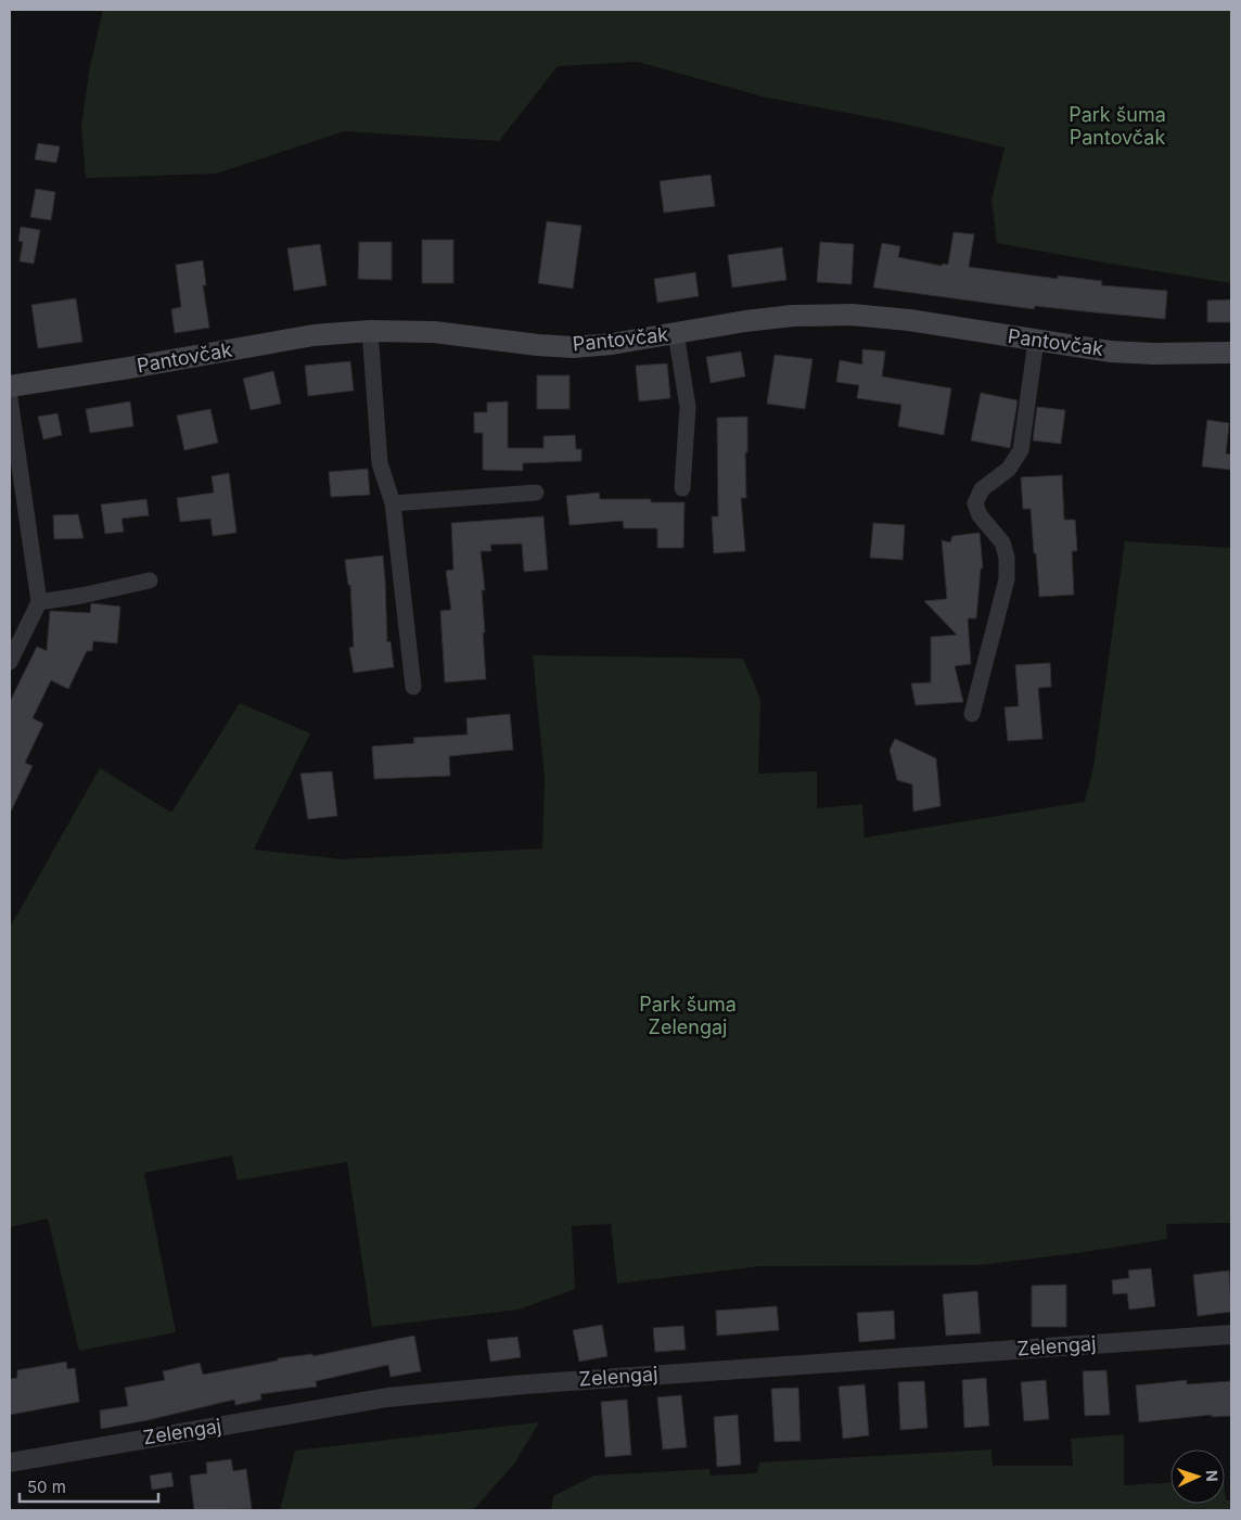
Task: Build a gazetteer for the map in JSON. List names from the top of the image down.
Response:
{
  "streets": {
    "main road": ["Pantovčak"],
    "street": ["Zelengaj"]
  },
  "parks": ["Park šuma Pantovčak", "Park šuma Zelengaj"],
  "scale_bar": "50 m",
  "north": "right"
}
